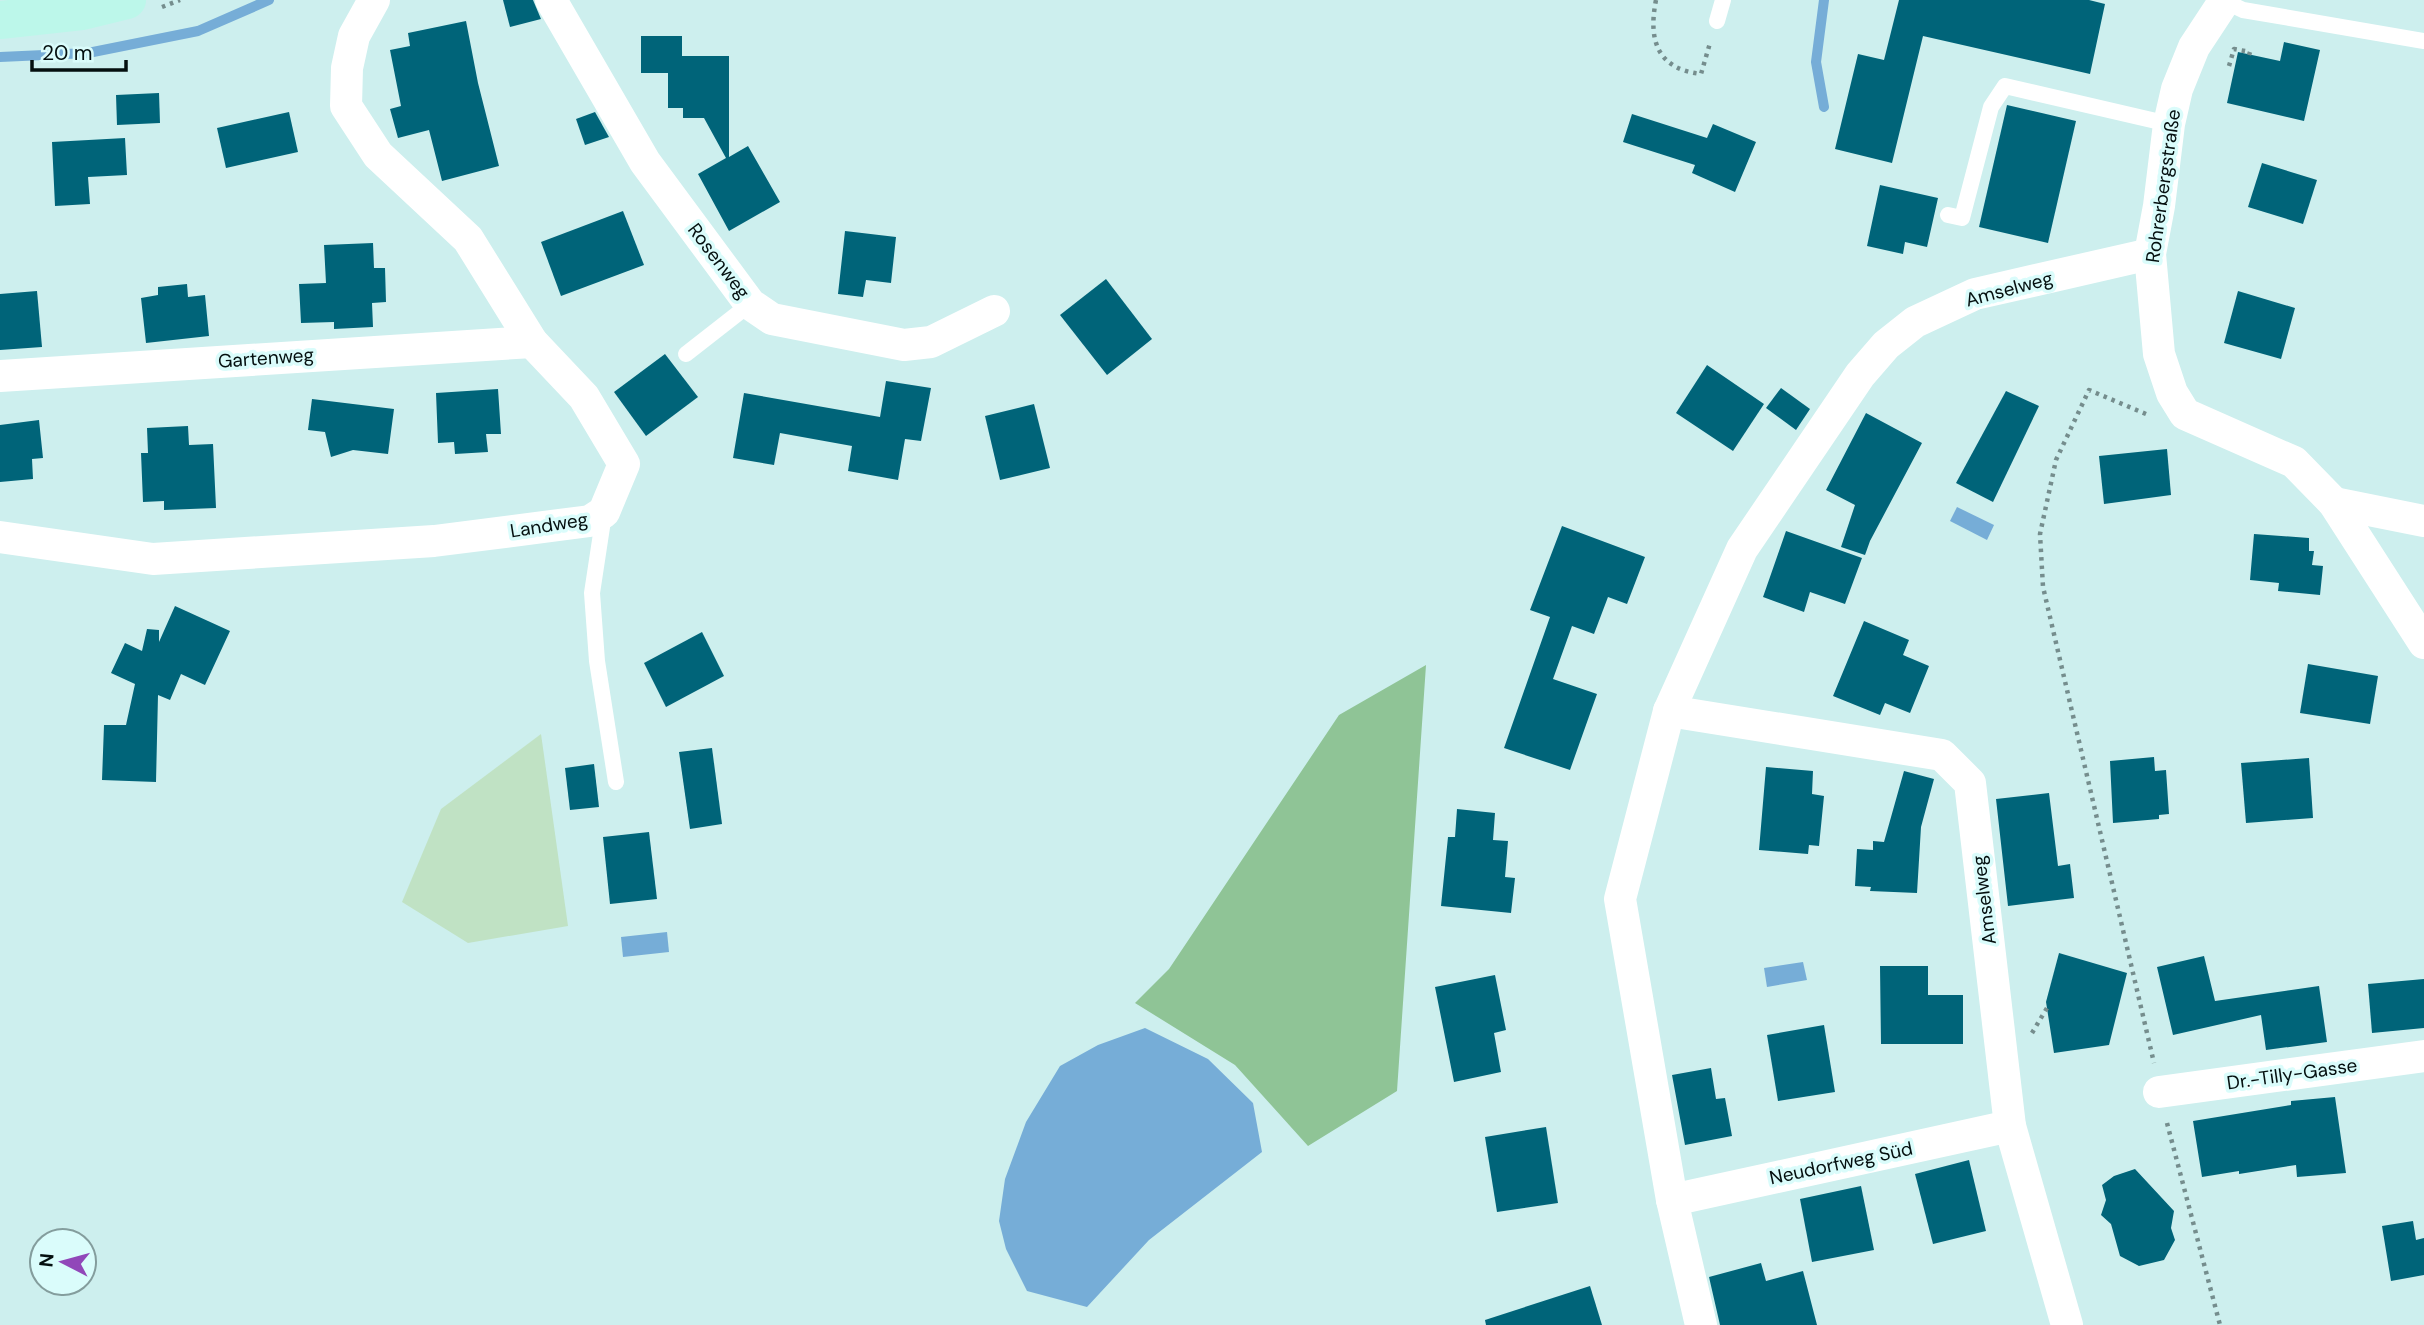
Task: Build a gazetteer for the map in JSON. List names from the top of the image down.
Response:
{
  "streets": {
    "street": [
      "Rohrerbergstraße",
      "Rosenweg",
      "Amselweg",
      "Gartenweg",
      "Landweg",
      "Dr.-Tilly-Gasse",
      "Neudorfweg Süd"
    ]
  },
  "crossings": [
    ["Rohrerbergstraße", "Amselweg"],
    ["Amselweg", "Neudorfweg Süd"],
    ["Gartenweg", "Landweg"]
  ],
  "scale_bar": "20 m",
  "north": "left"
}
